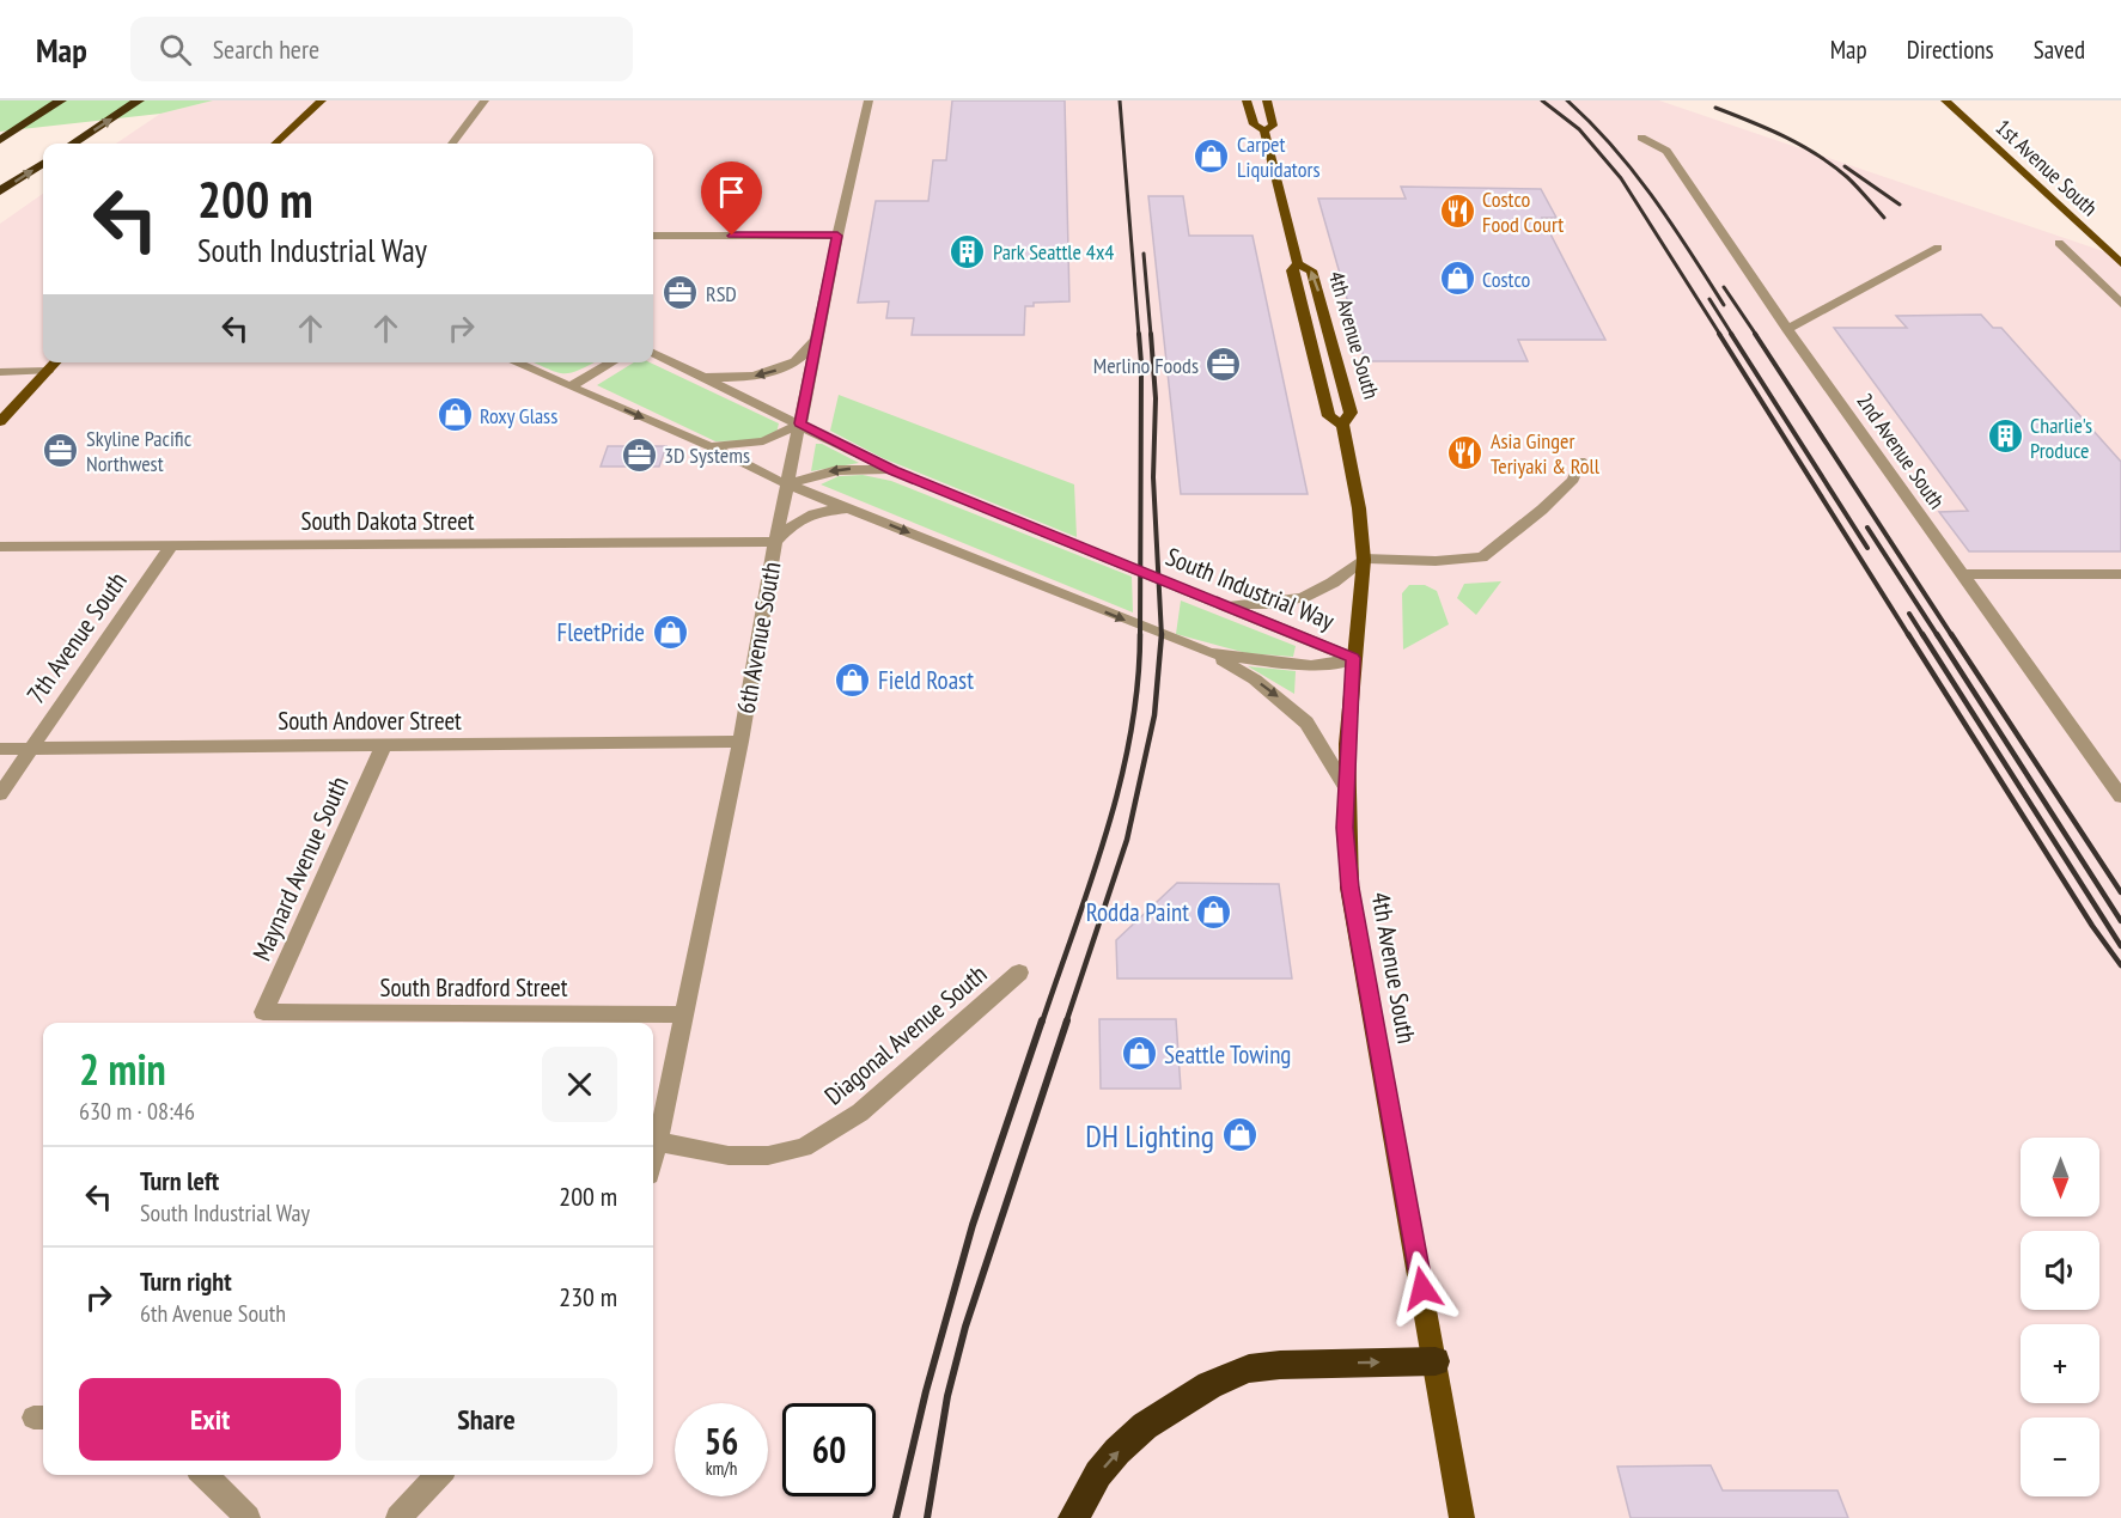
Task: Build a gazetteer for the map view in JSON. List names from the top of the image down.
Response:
{
  "streets": {
    "main road": ["1st Avenue South", "4th Avenue South"],
    "street": [
      "2nd Avenue South",
      "South Dakota Street",
      "South Industrial Way",
      "7th Avenue South",
      "6th Avenue South",
      "South Andover Street",
      "Maynard Avenue South",
      "South Bradford Street",
      "Diagonal Avenue South"
    ]
  },
  "crossings": [
    ["4th Avenue South", "South Industrial Way"],
    ["South Dakota Street", "7th Avenue South"],
    ["South Dakota Street", "6th Avenue South"],
    ["South Industrial Way", "6th Avenue South"],
    ["7th Avenue South", "South Andover Street"],
    ["6th Avenue South", "South Andover Street"],
    ["6th Avenue South", "South Bradford Street"],
    ["6th Avenue South", "Diagonal Avenue South"],
    ["South Andover Street", "Maynard Avenue South"],
    ["Maynard Avenue South", "South Bradford Street"]
  ],
  "places": {
    "shop": [
      "Carpet Liquidators",
      "Costco",
      "Roxy Glass",
      "FleetPride",
      "Field Roast",
      "Rodda Paint",
      "Seattle Towing",
      "DH Lighting"
    ],
    "restaurant": ["Costco Food Court", "Asia Ginger Teriyaki & Roll"],
    "building": ["Park Seattle 4x4", "Charlie's Produce"],
    "office": [
      "RSD",
      "Merlino Foods",
      "Skyline Pacific Northwest",
      "3D Systems"
    ]
  },
  "north": "bottom",
  "page": {
    "header": "Map",
    "search": "Search here",
    "nav": ["Map", "Directions", "Saved"],
    "turn": ["200 m", "South Industrial Way"],
    "heading": ["2 min", "630 m · 08:46"],
    "map_buttons": ["+", "−"],
    "list": [
      {
        "name": "Turn left",
        "note": "South Industrial Way",
        "value": "200 m"
      },
      {
        "name": "Turn right",
        "note": "6th Avenue South",
        "value": "230 m"
      }
    ],
    "buttons": ["Exit", "Share"],
    "speed": "56 km/h",
    "limit": "60"
  }
}
